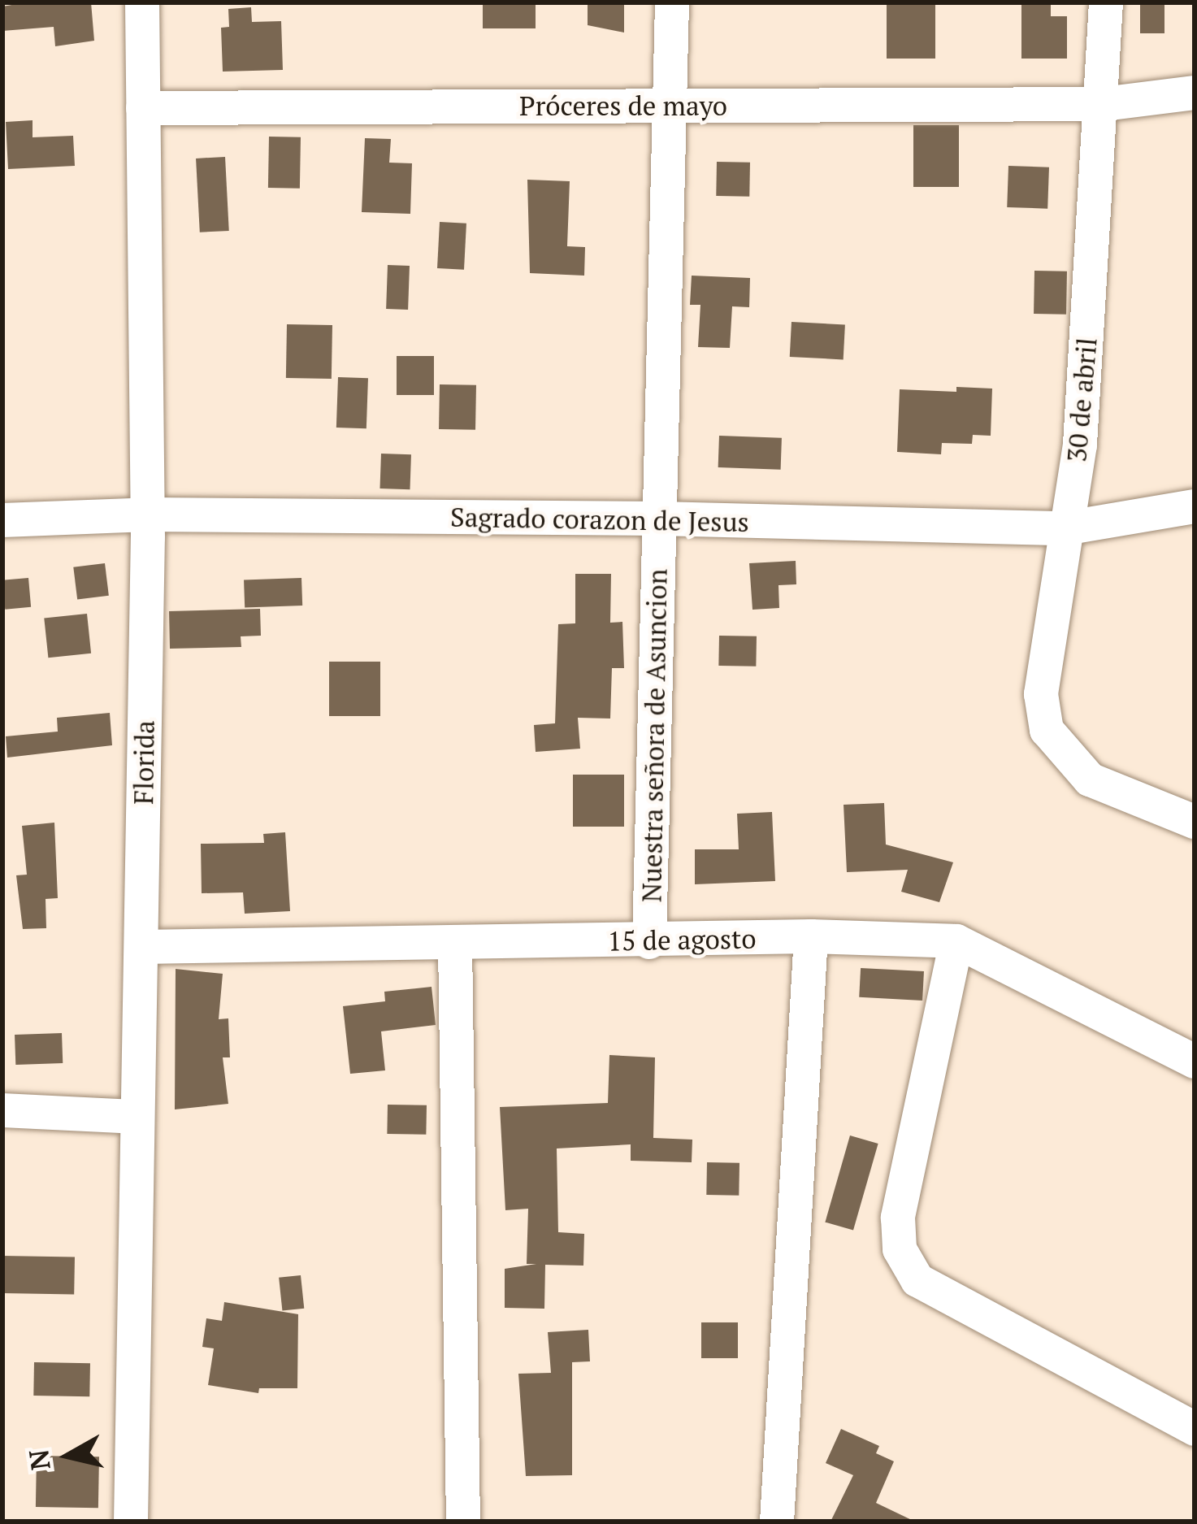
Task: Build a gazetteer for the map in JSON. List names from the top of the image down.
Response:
{
  "streets": {
    "street": [
      "Próceres de mayo",
      "30 de abril",
      "Sagrado corazon de Jesus",
      "Nuestra señora de Asuncion",
      "Florida",
      "15 de agosto"
    ]
  },
  "crossings": [
    ["Próceres de mayo", "30 de abril"],
    ["Próceres de mayo", "Nuestra señora de Asuncion"],
    ["Próceres de mayo", "Florida"],
    ["30 de abril", "Sagrado corazon de Jesus"],
    ["Sagrado corazon de Jesus", "Nuestra señora de Asuncion"],
    ["Sagrado corazon de Jesus", "Florida"],
    ["Nuestra señora de Asuncion", "15 de agosto"],
    ["Florida", "15 de agosto"]
  ],
  "north": "left"
}
